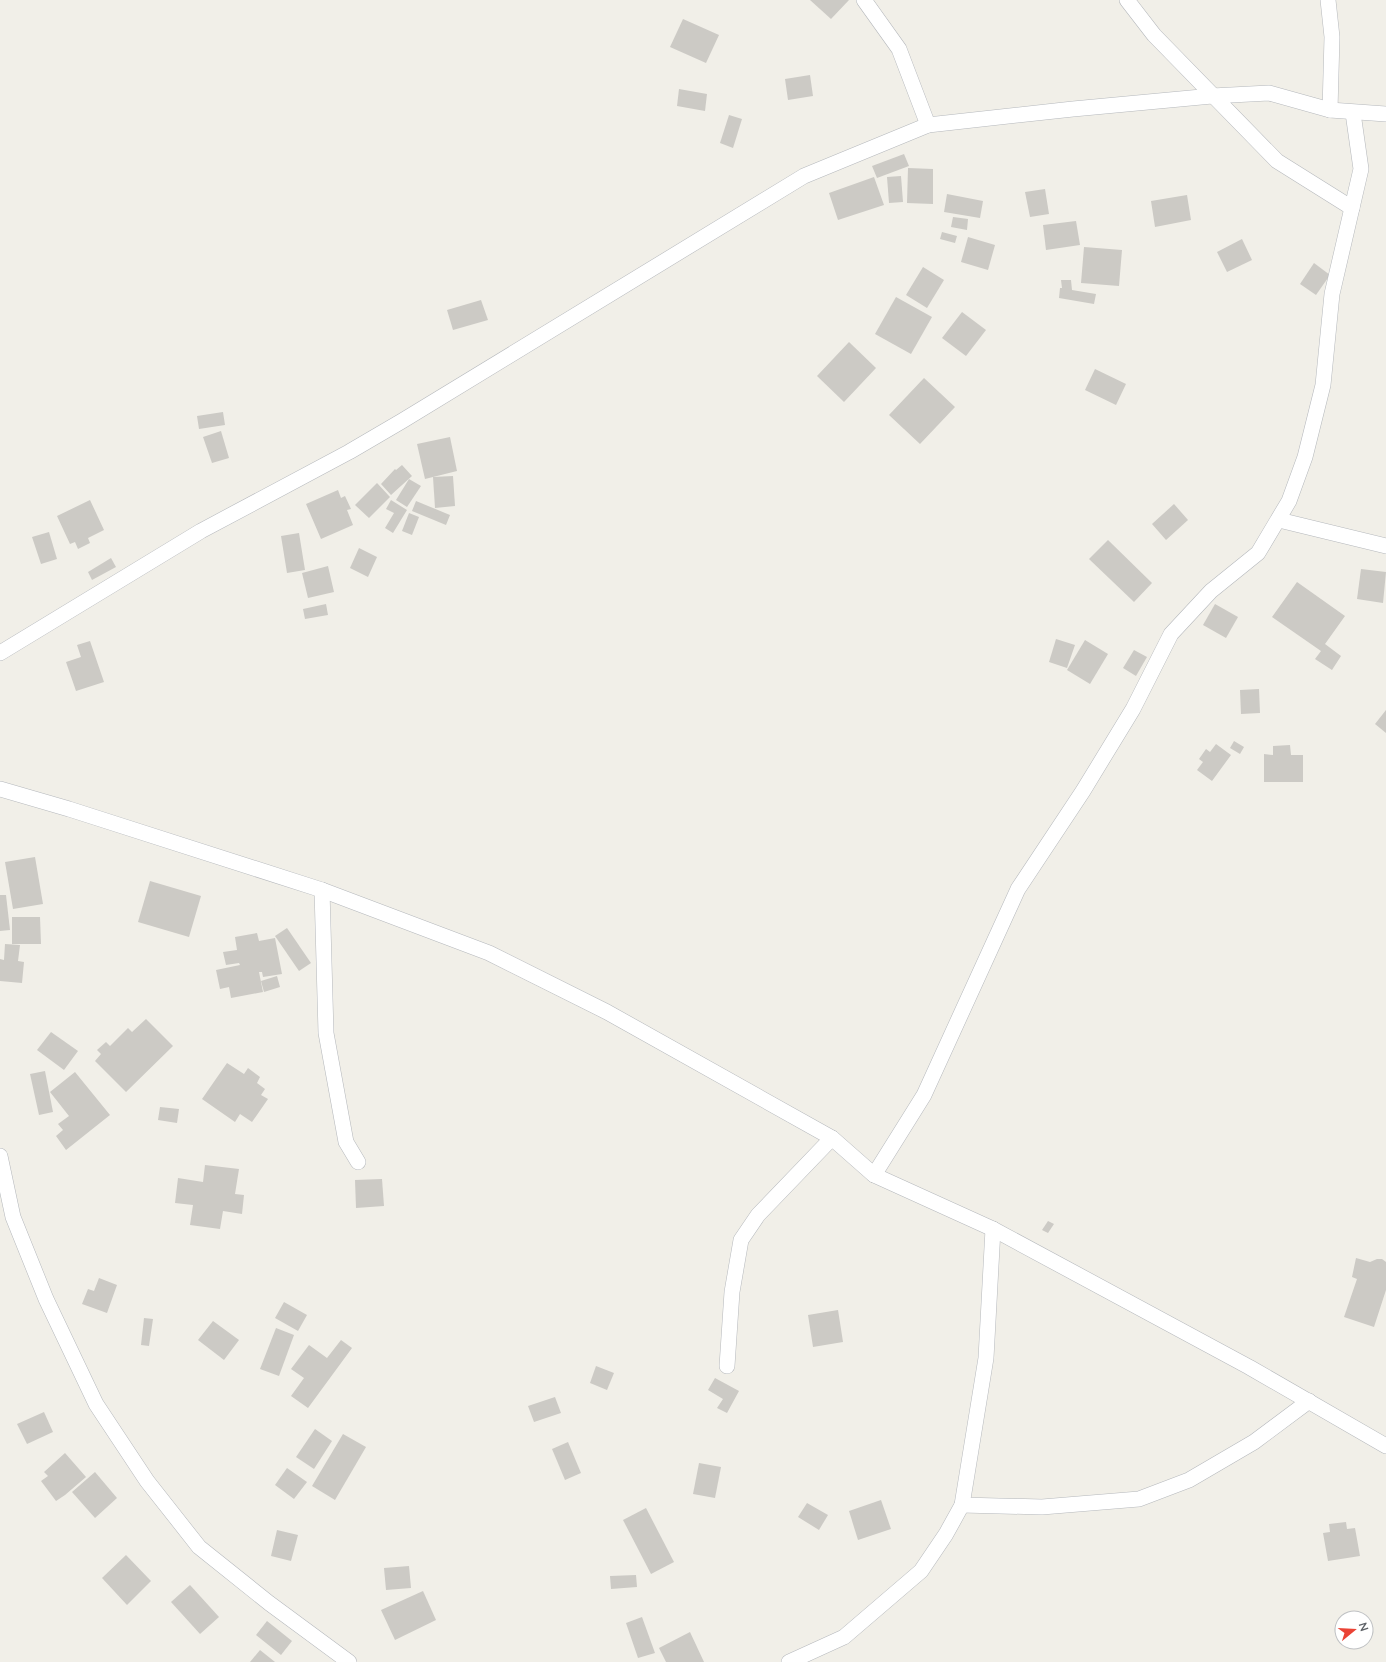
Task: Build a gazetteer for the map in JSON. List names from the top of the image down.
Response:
{
  "north": "right"
}
